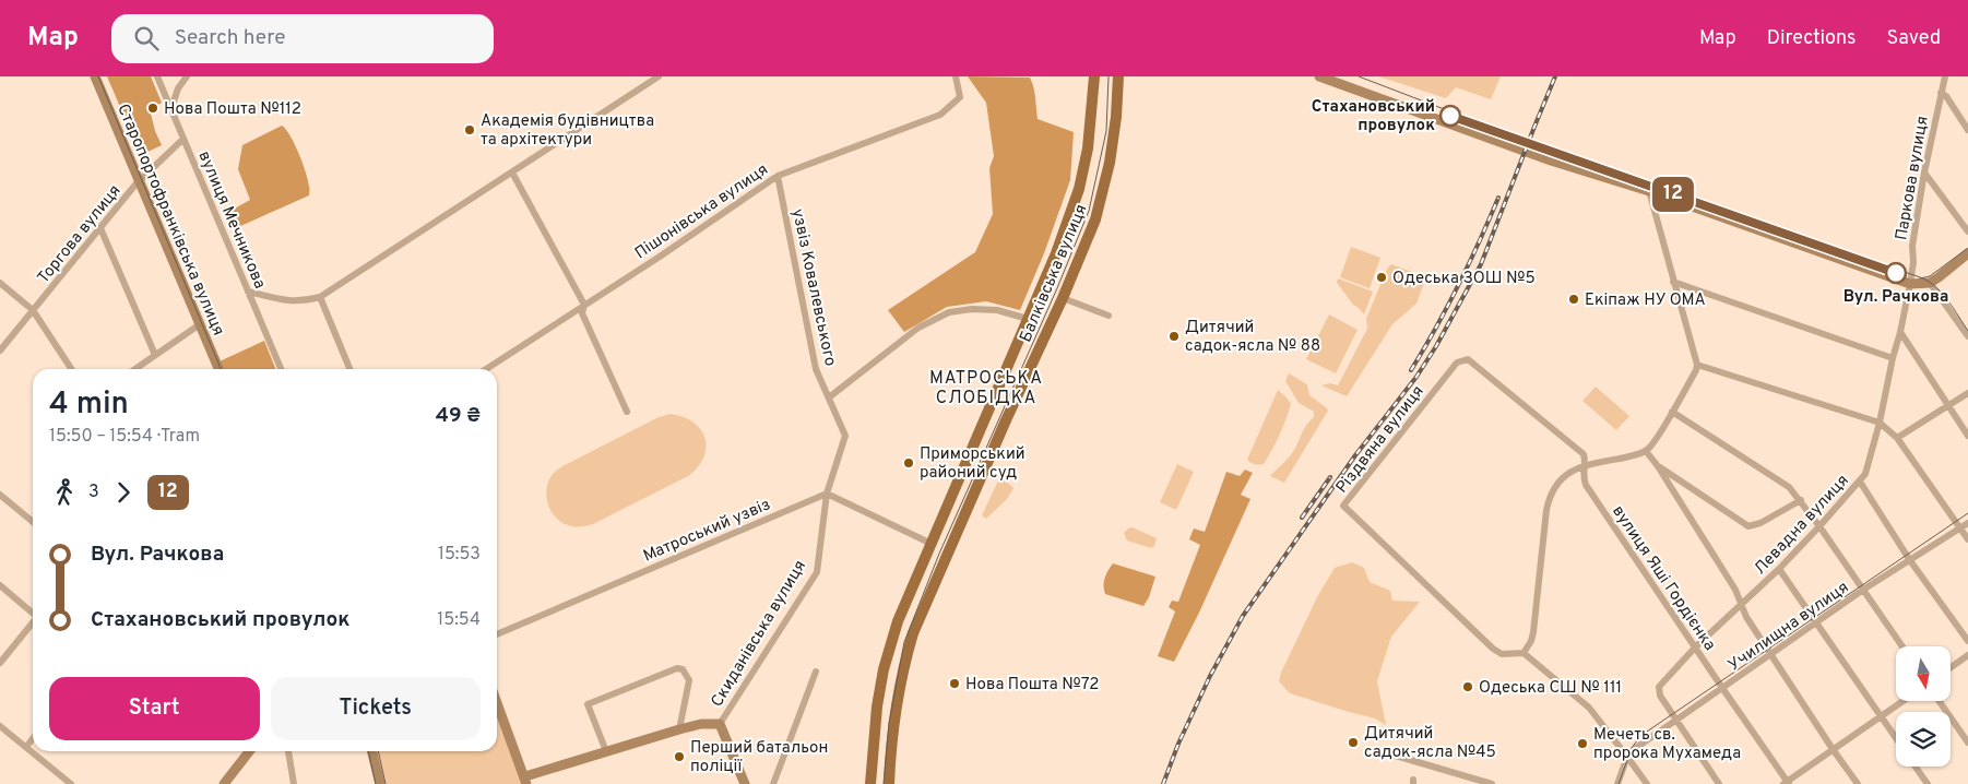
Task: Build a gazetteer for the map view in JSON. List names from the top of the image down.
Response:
{
  "streets": {
    "main road": ["Балківська вулиця"],
    "street": [
      "Паркова вулиця",
      "Пішонівська вулиця",
      "Старопортофранківська вулиця",
      "вулиця Мечникова",
      "Торгова вулиця",
      "узвіз Ковалевського",
      "Різдвяна вулиця",
      "Левадна вулиця",
      "Матроський узвіз",
      "вулиця Яші Гордієнка",
      "Училищна вулиця",
      "Скиданівська вулиця"
    ]
  },
  "crossings": [
    ["Паркова вулиця", "Левадна вулиця"],
    ["Пішонівська вулиця", "узвіз Ковалевського"],
    ["Старопортофранківська вулиця", "Торгова вулиця"],
    ["вулиця Мечникова", "Торгова вулиця"],
    ["узвіз Ковалевського", "Матроський узвіз"],
    ["узвіз Ковалевського", "Скиданівська вулиця"],
    ["Різдвяна вулиця", "вулиця Яші Гордієнка"],
    ["Левадна вулиця", "вулиця Яші Гордієнка"],
    ["Левадна вулиця", "Училищна вулиця"],
    ["Матроський узвіз", "Скиданівська вулиця"],
    ["вулиця Яші Гордієнка", "Училищна вулиця"]
  ],
  "districts": ["МАТРОСЬКА СЛОБІДКА"],
  "places": [
    "Нова Пошта №112",
    "Стахановський провулок",
    "Академія будівництва та архітектури",
    "Вул. Рачкова",
    "Одеська ЗОШ №5",
    "Екіпаж НУ ОМА",
    "Дитячий садок-ясла № 88",
    "Приморський районий суд",
    "Нова Пошта №72",
    "Одеська СШ № 111",
    "Дитячий садок-ясла №45",
    "Мечеть св. пророка Мухамеда",
    "Перший батальон поліції"
  ],
  "lines": ["tram line 12"],
  "north": "bottom",
  "page": {
    "header": "Map",
    "search": "Search here",
    "nav": ["Map", "Directions", "Saved"],
    "on_map": "12",
    "heading": ["4 min", "15:50 – 15:54 · Tram", "49 ₴"],
    "legs": ["3", "12"],
    "list": [
      {
        "name": "Вул. Рачкова",
        "value": "15:53"
      },
      {
        "name": "Стахановський провулок",
        "value": "15:54"
      }
    ],
    "buttons": ["Start", "Tickets"]
  }
}
